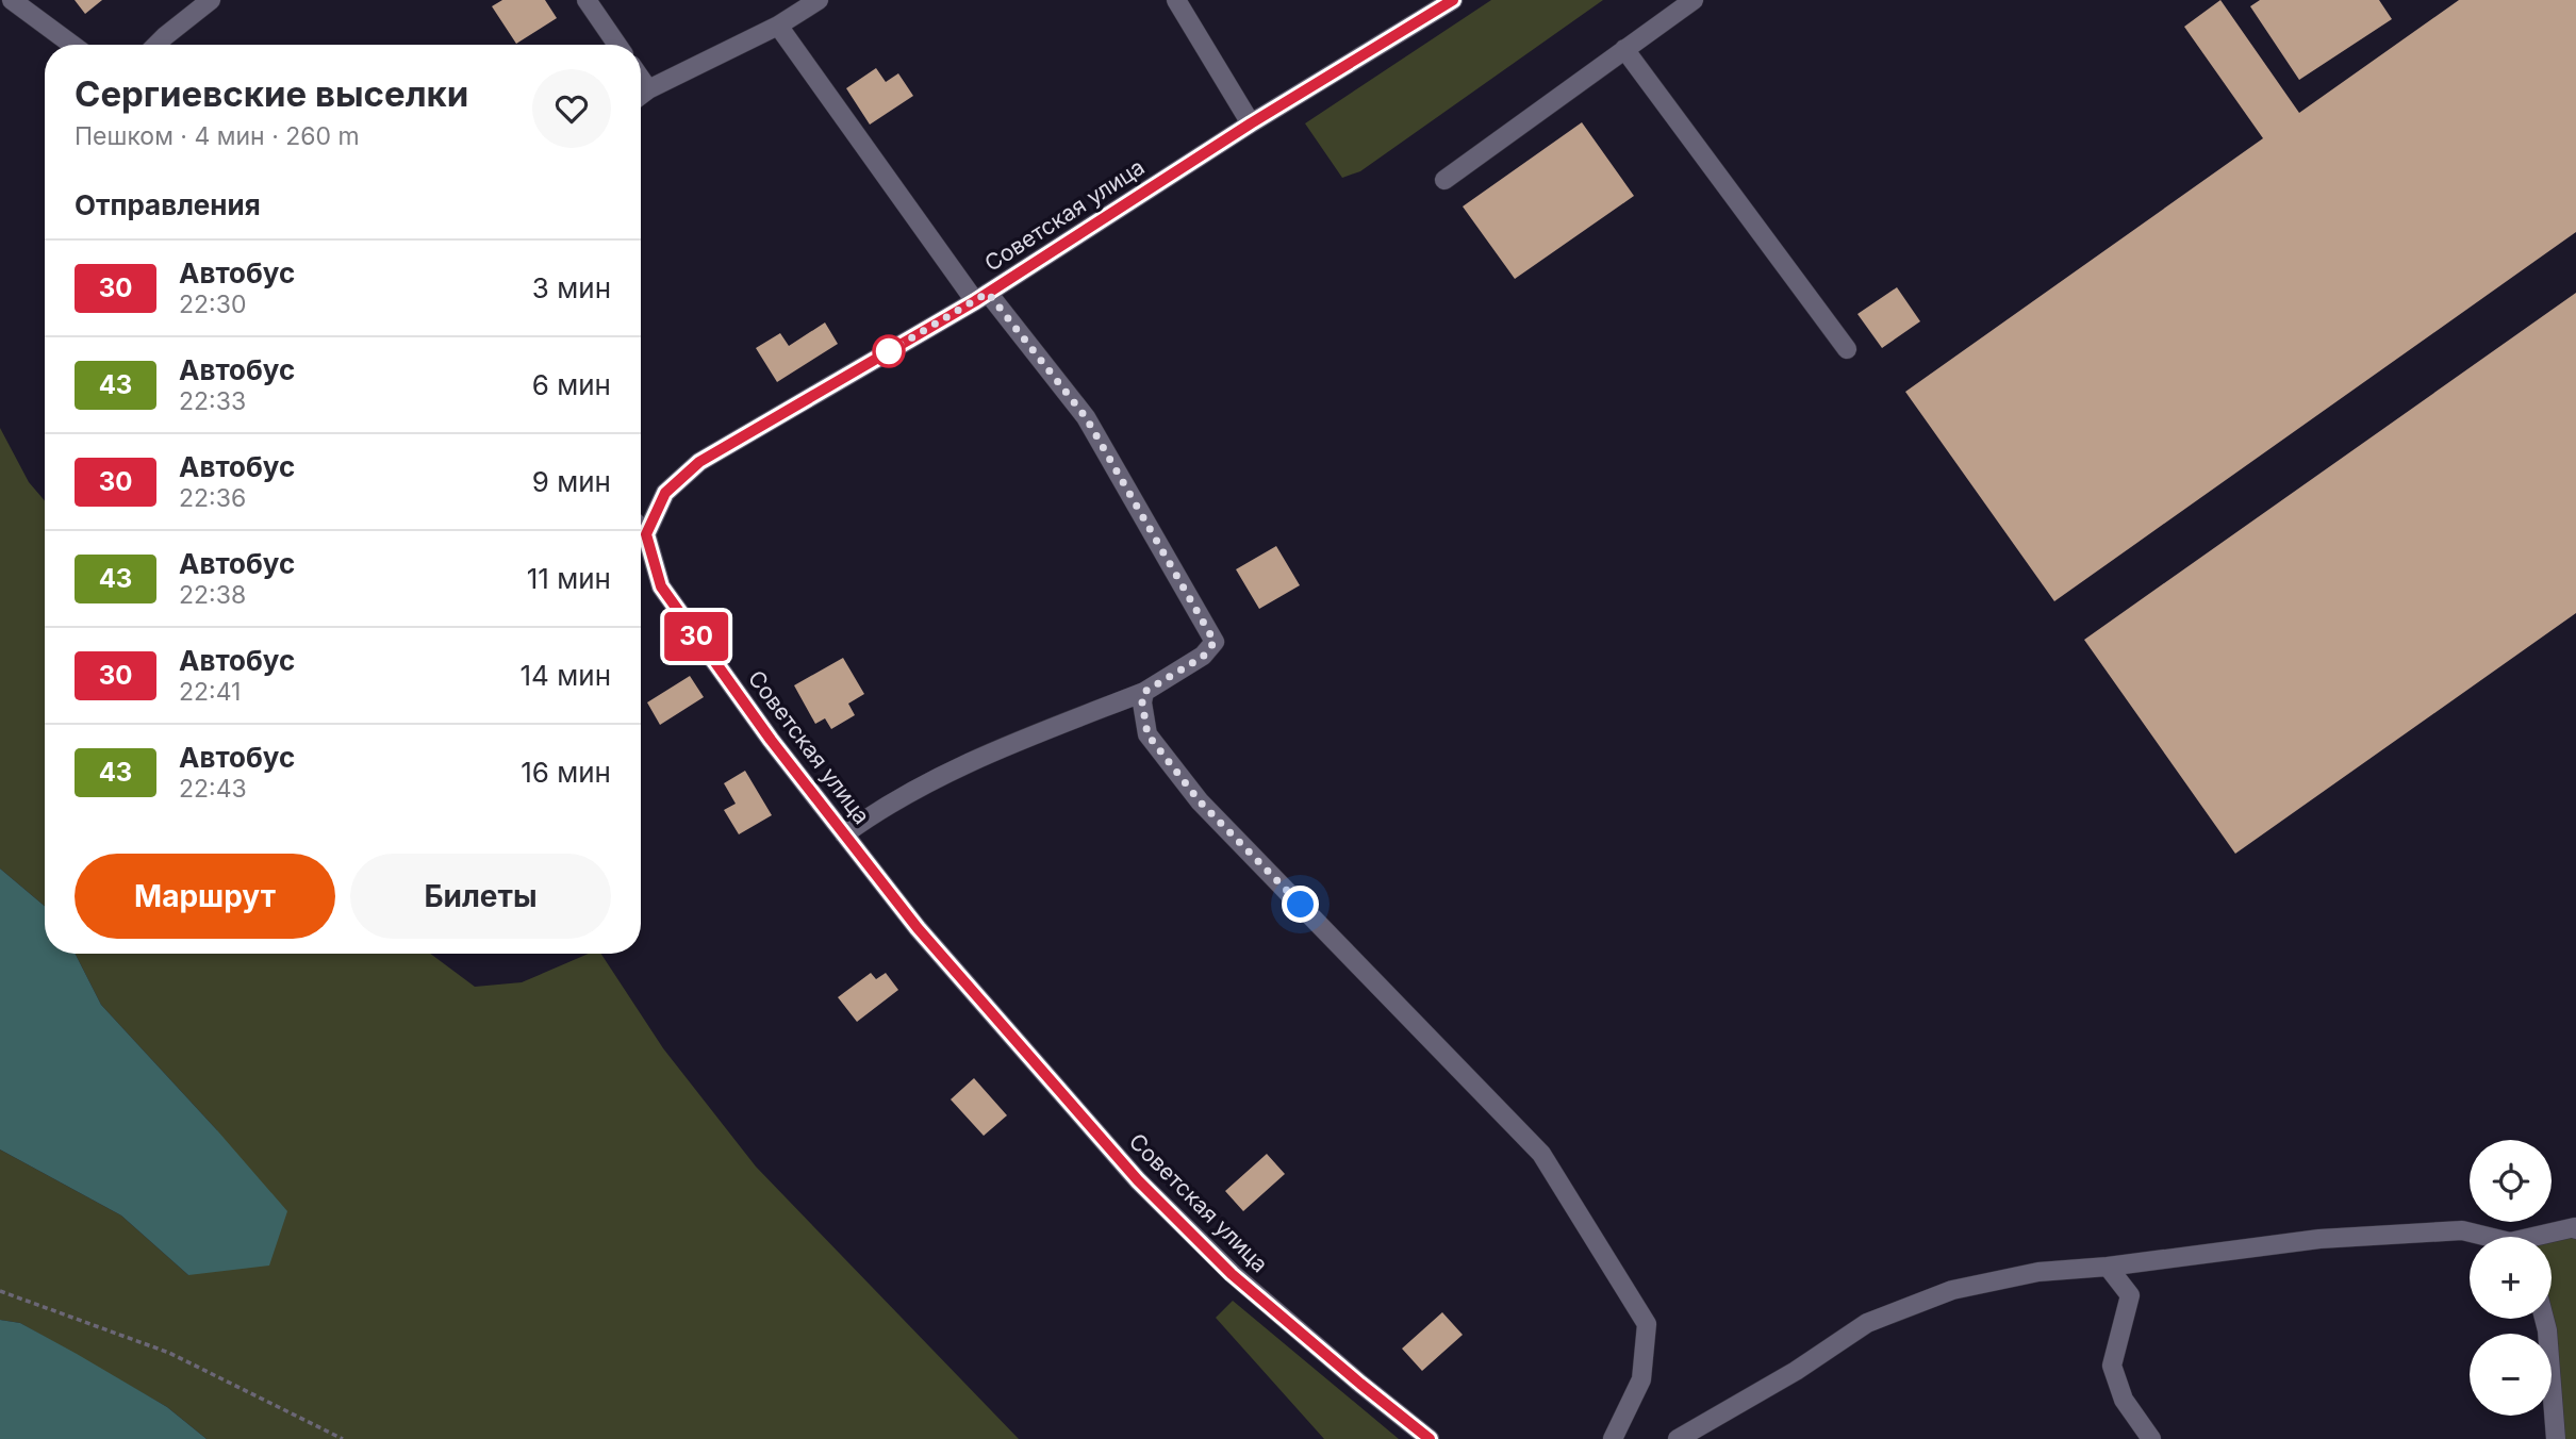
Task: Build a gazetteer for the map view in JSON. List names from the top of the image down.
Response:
{
  "streets": {
    "street": ["Советская улица"]
  },
  "lines": ["bus line 30"],
  "page": {
    "on_map": "30",
    "heading": [
      ["Сергиевские выселки", "Пешком · 4 мин · 260 m"],
      "Отправления"
    ],
    "list": [
      {
        "mark": "30",
        "name": "Автобус",
        "note": "22:30",
        "value": "3 мин"
      },
      {
        "mark": "43",
        "name": "Автобус",
        "note": "22:33",
        "value": "6 мин"
      },
      {
        "mark": "30",
        "name": "Автобус",
        "note": "22:36",
        "value": "9 мин"
      },
      {
        "mark": "43",
        "name": "Автобус",
        "note": "22:38",
        "value": "11 мин"
      },
      {
        "mark": "30",
        "name": "Автобус",
        "note": "22:41",
        "value": "14 мин"
      },
      {
        "mark": "43",
        "name": "Автобус",
        "note": "22:43",
        "value": "16 мин"
      }
    ],
    "buttons": ["Маршрут", "Билеты"],
    "map_buttons": ["+", "−"]
  }
}
